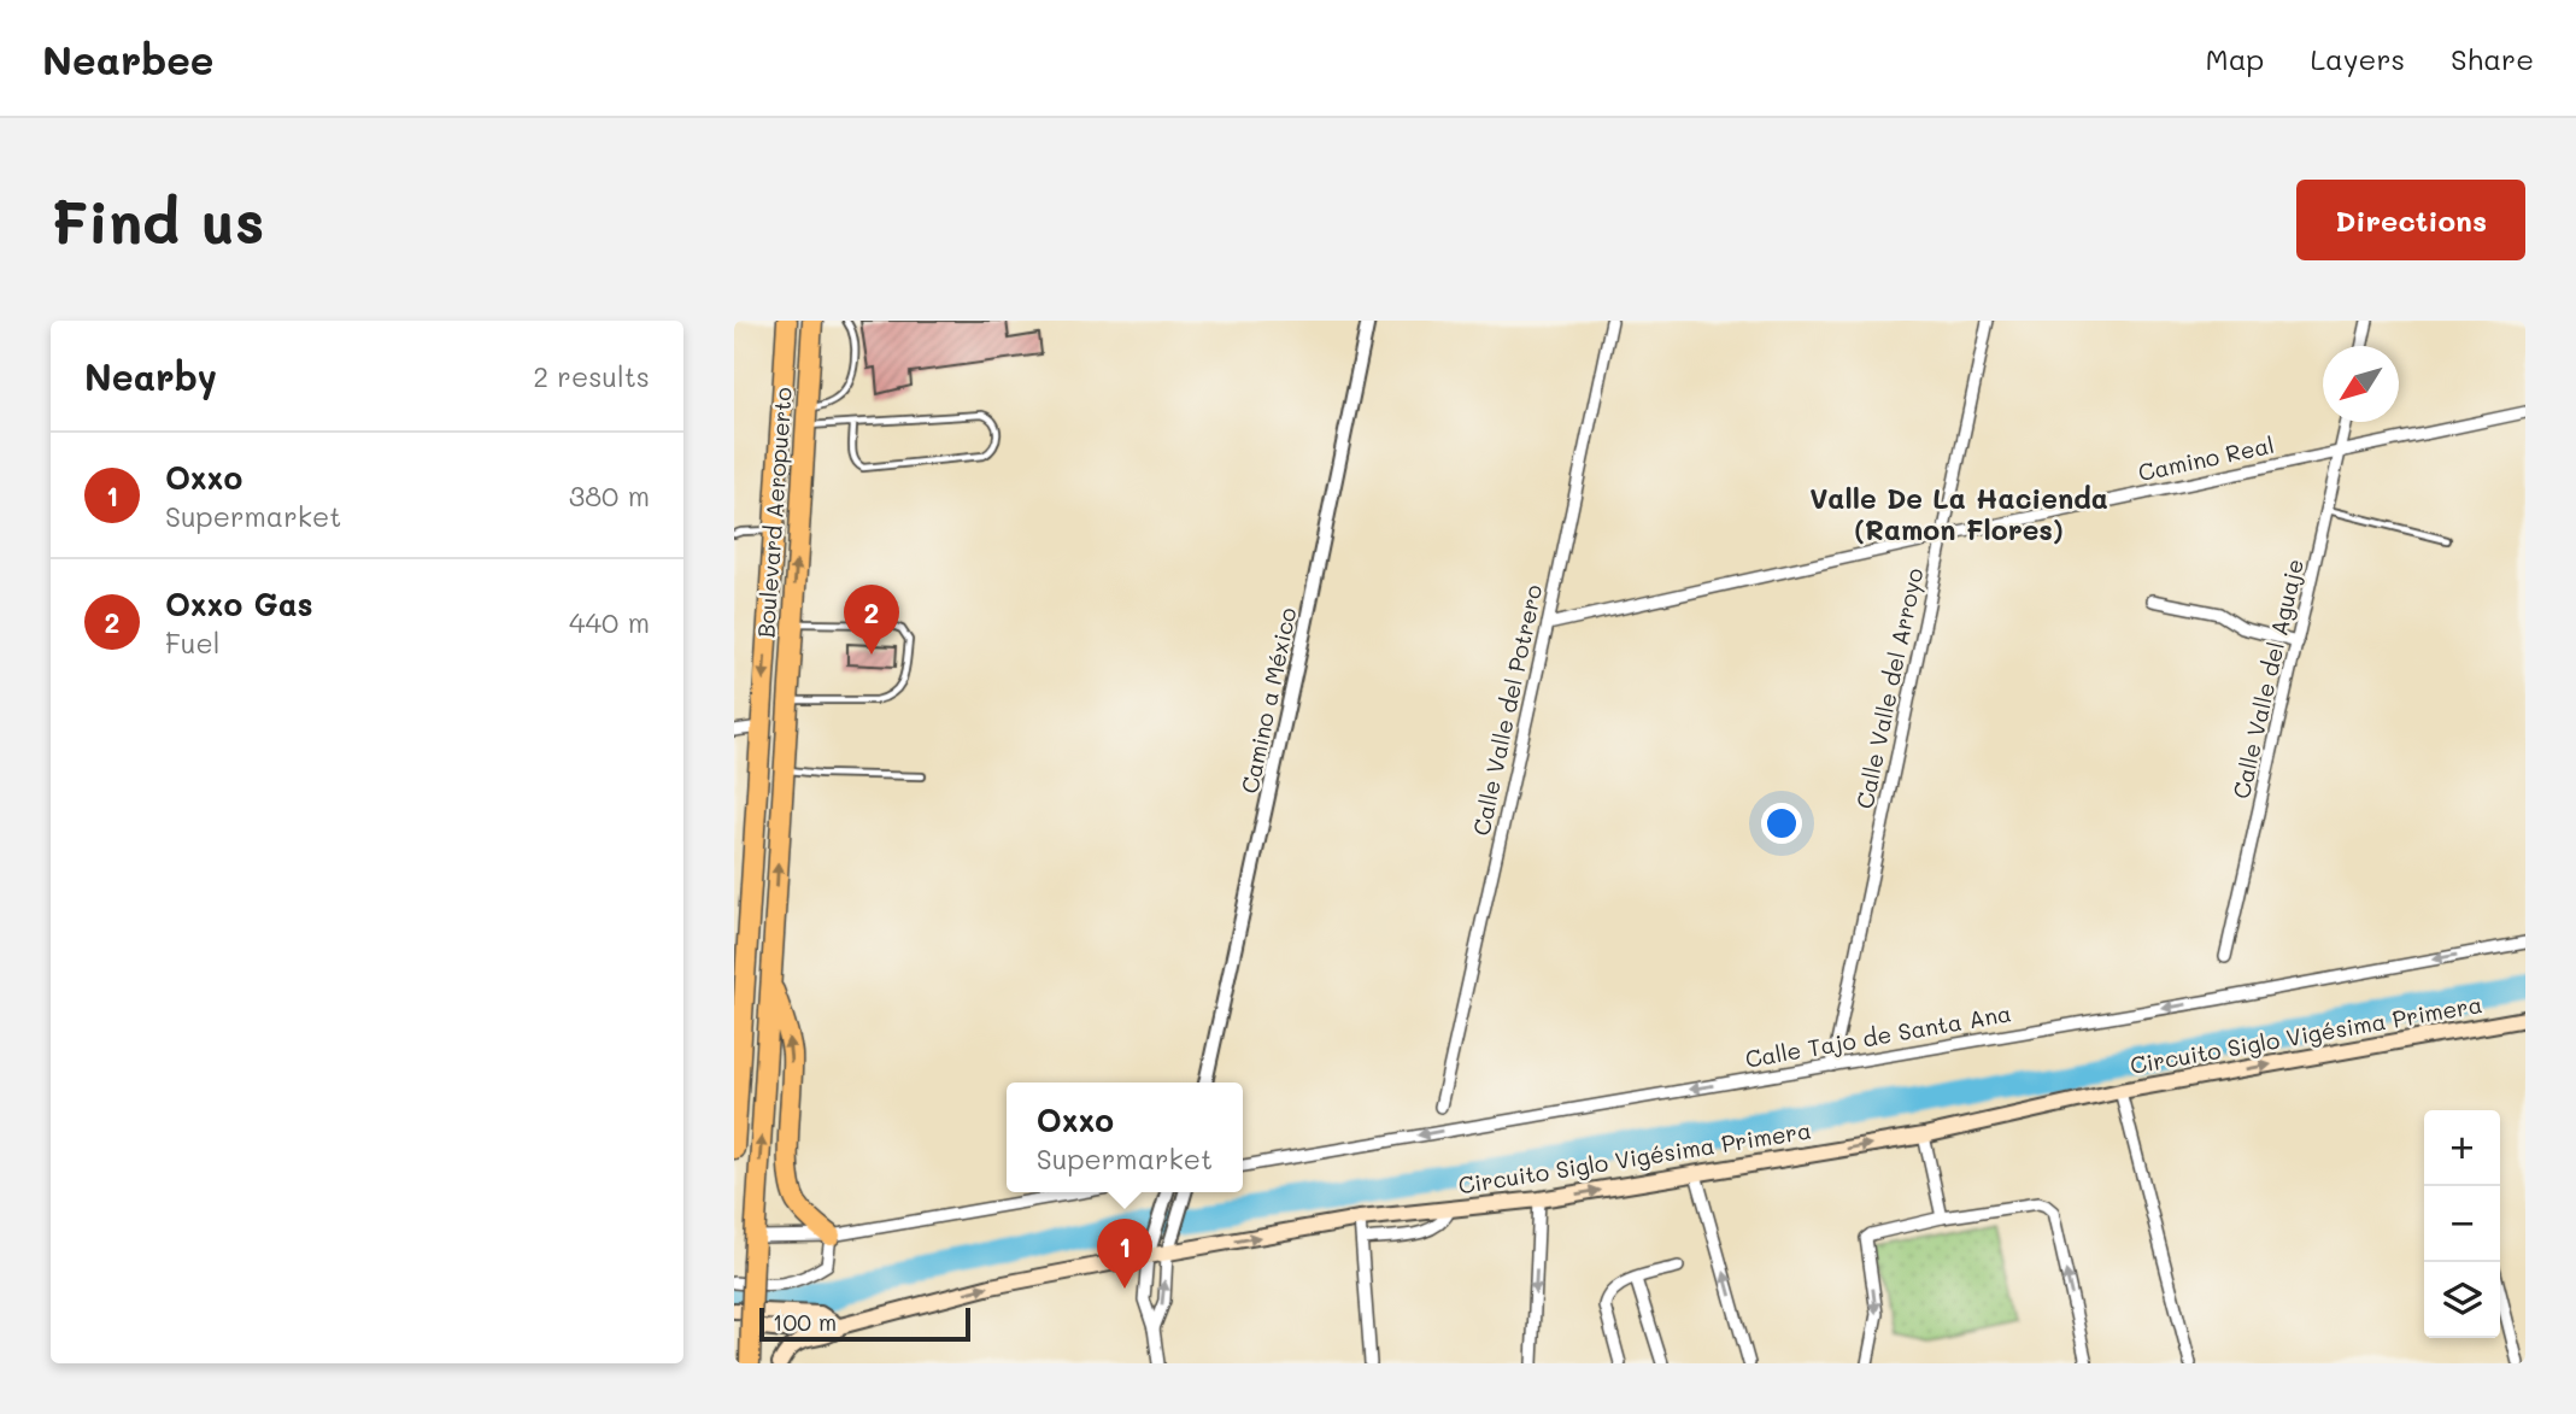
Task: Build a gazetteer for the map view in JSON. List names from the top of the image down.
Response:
{
  "streets": {
    "highway": ["Boulevard Aeropuerto"],
    "main road": ["Circuito Siglo Vigésima Primera"],
    "street": [
      "Camino Real",
      "Calle Valle del Aguaje",
      "Calle Valle del Arroyo",
      "Camino a México",
      "Calle Valle del Potrero",
      "Calle Tajo de Santa Ana"
    ]
  },
  "crossings": [
    ["Camino Real", "Calle Valle del Aguaje"],
    ["Camino Real", "Calle Valle del Arroyo"],
    ["Camino Real", "Calle Valle del Potrero"],
    ["Boulevard Aeropuerto", "Circuito Siglo Vigésima Primera"],
    ["Calle Valle del Arroyo", "Calle Tajo de Santa Ana"]
  ],
  "one_way": ["Circuito Siglo Vigésima Primera", "Calle Tajo de Santa Ana"],
  "districts": ["Valle De La Hacienda (Ramon Flores)"],
  "scale_bar": "100 m",
  "north": "bottom left",
  "page": {
    "header": "Nearbee",
    "nav": ["Map", "Layers", "Share"],
    "buttons": "Directions",
    "title": "Find us",
    "heading": ["Nearby", "2 results"],
    "list": [
      {
        "mark": "1",
        "name": "Oxxo",
        "note": "Supermarket",
        "value": "380 m"
      },
      {
        "mark": "2",
        "name": "Oxxo Gas",
        "note": "Fuel",
        "value": "440 m"
      }
    ],
    "pins": ["2", "1"],
    "popup": ["Oxxo", "Supermarket"],
    "map_buttons": ["+", "−"],
    "scale": "100 m"
  }
}
